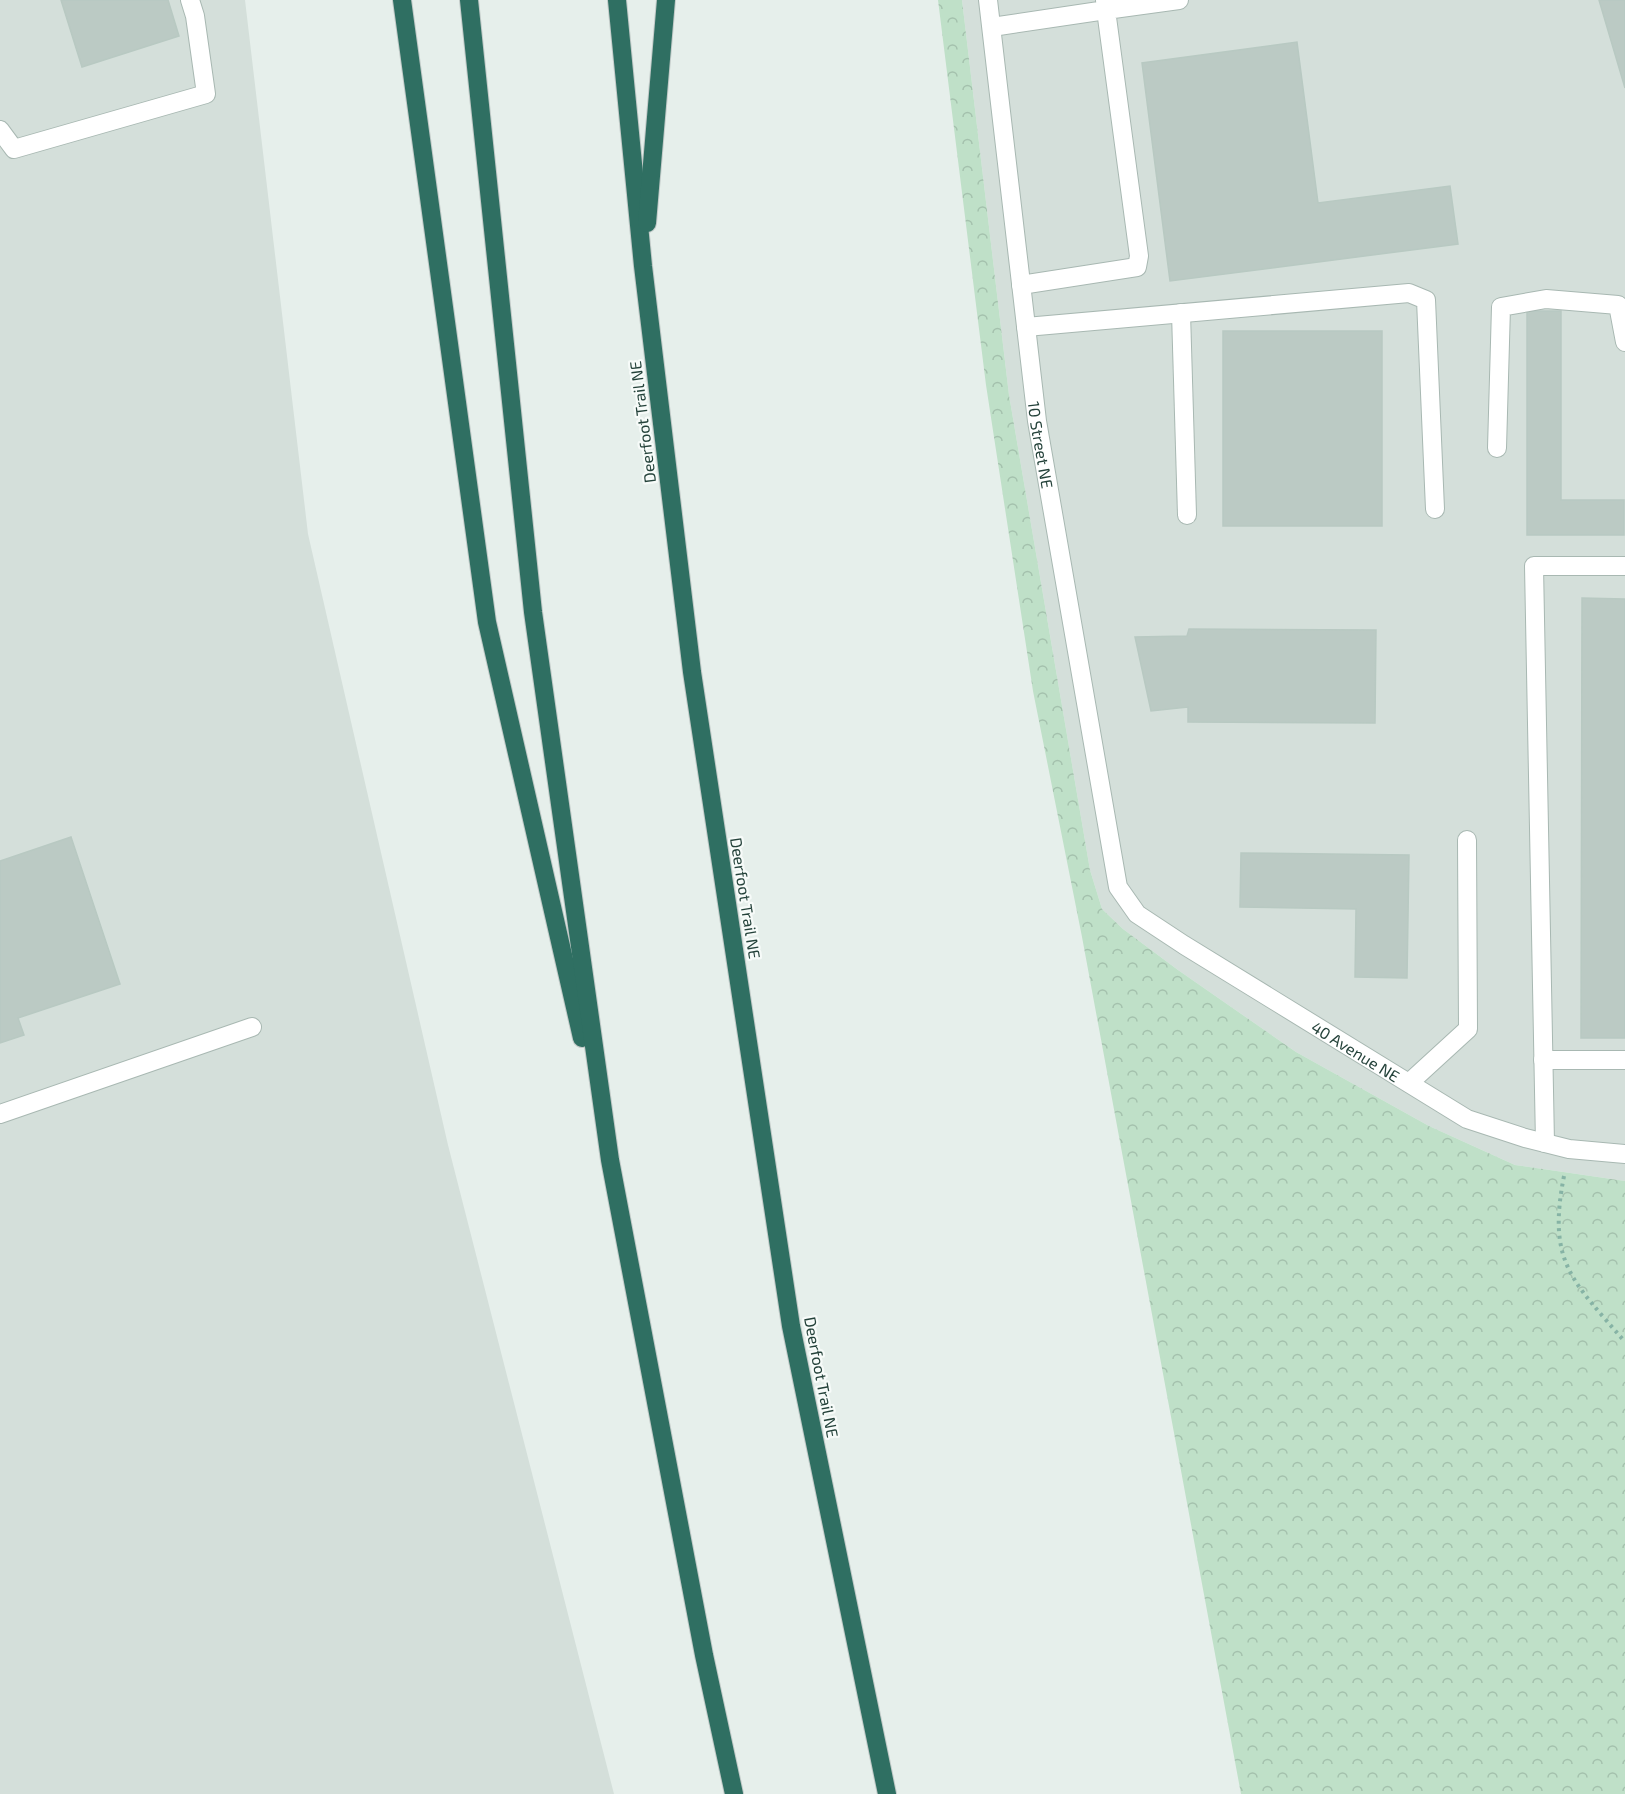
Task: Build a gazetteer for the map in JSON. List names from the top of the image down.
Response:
{
  "streets": {
    "highway": ["Deerfoot Trail NE"],
    "street": ["10 Street NE", "40 Avenue NE"]
  },
  "crossings": [
    ["10 Street NE", "40 Avenue NE"]
  ]
}
